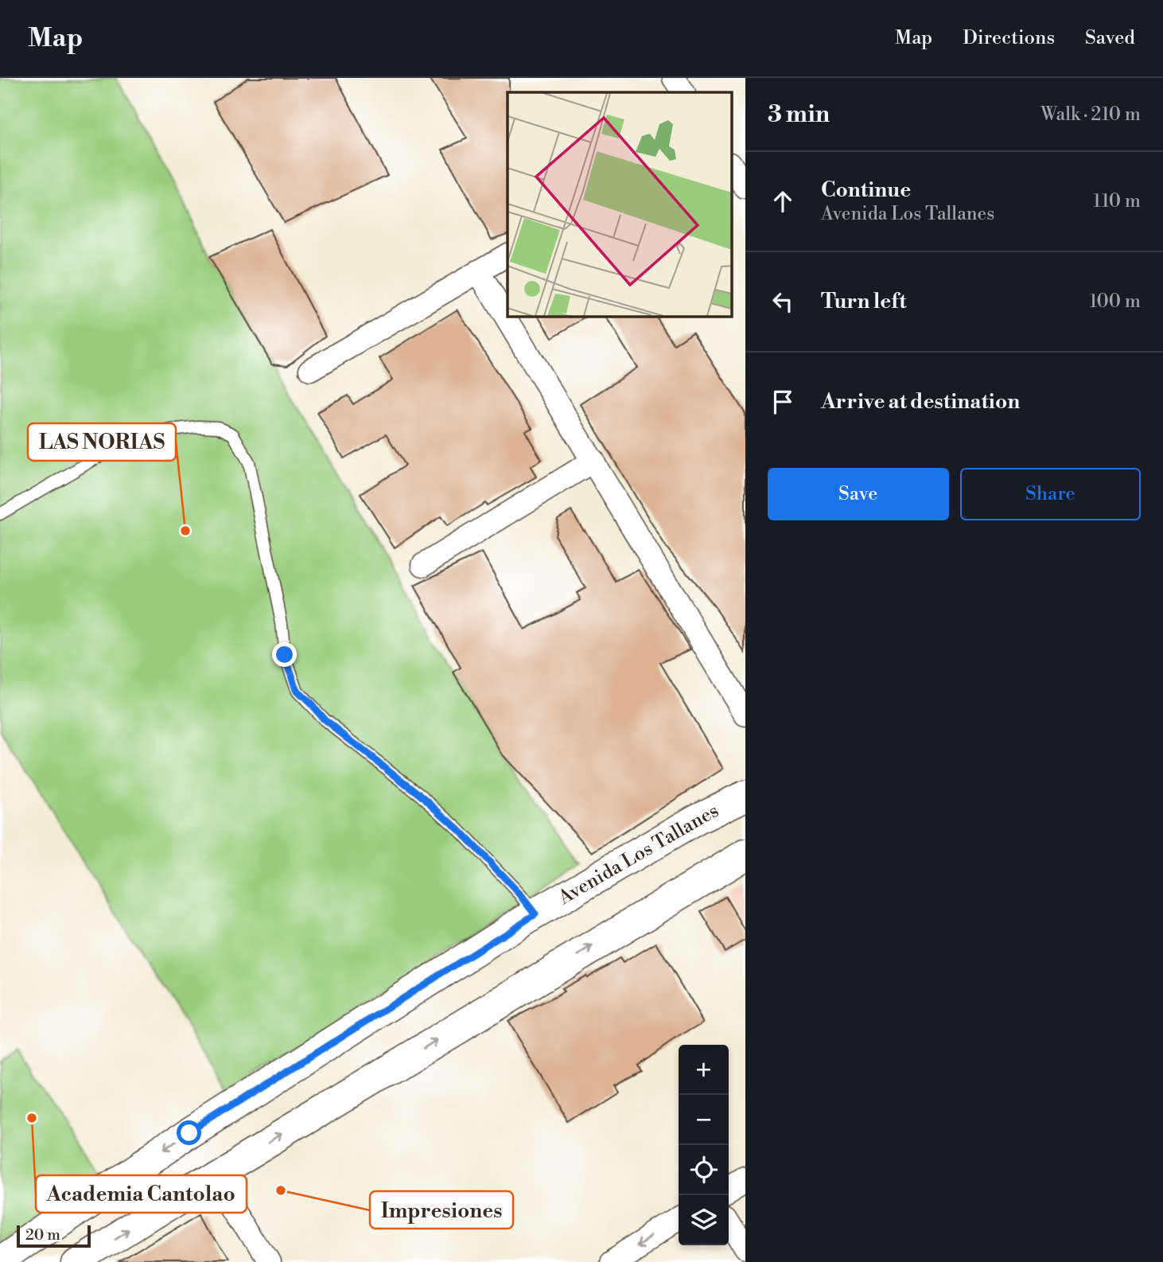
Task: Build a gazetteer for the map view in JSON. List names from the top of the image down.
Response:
{
  "streets": {
    "main road": ["Avenida Los Tallanes"]
  },
  "places": ["LAS NORIAS", "Academia Cantolao", "Impresiones"],
  "scale_bar": "20 m",
  "page": {
    "header": "Map",
    "nav": ["Map", "Directions", "Saved"],
    "heading": ["3 min", "Walk · 210 m"],
    "list": [
      ["Continue", "Avenida Los Tallanes", "110 m"],
      ["Turn left", "100 m"],
      "Arrive at destination"
    ],
    "buttons": ["Save", "Share"],
    "map_buttons": ["+", "−"],
    "scale": "20 m"
  }
}
